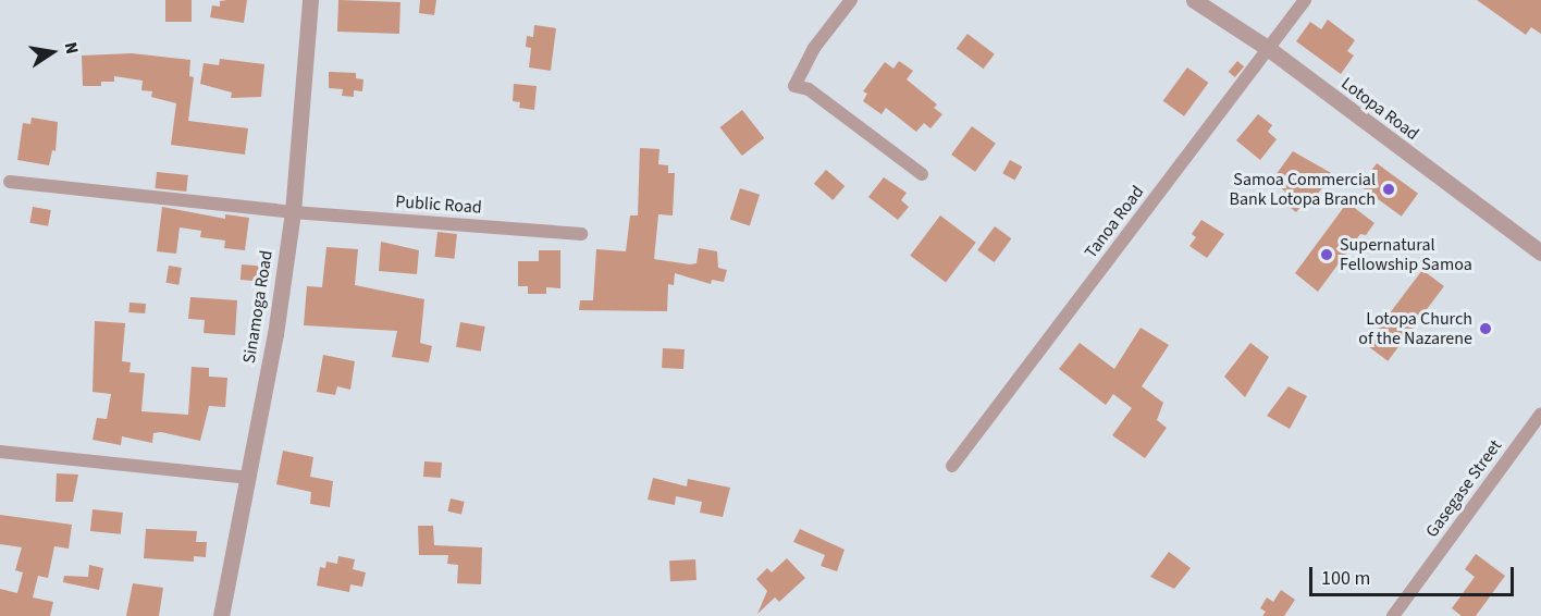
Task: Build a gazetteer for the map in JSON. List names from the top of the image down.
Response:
{
  "streets": {
    "street": [
      "Lotopa Road",
      "Public Road",
      "Tanoa Road",
      "Sinamoga Road",
      "Gasegase Street"
    ]
  },
  "crossings": [
    ["Lotopa Road", "Tanoa Road"],
    ["Public Road", "Sinamoga Road"]
  ],
  "places": ["Samoa Commercial Bank Lotopa Branch", "Supernatural Fellowship Samoa", "Lotopa Church of the Nazarene"],
  "scale_bar": "100 m",
  "north": "right"
}
